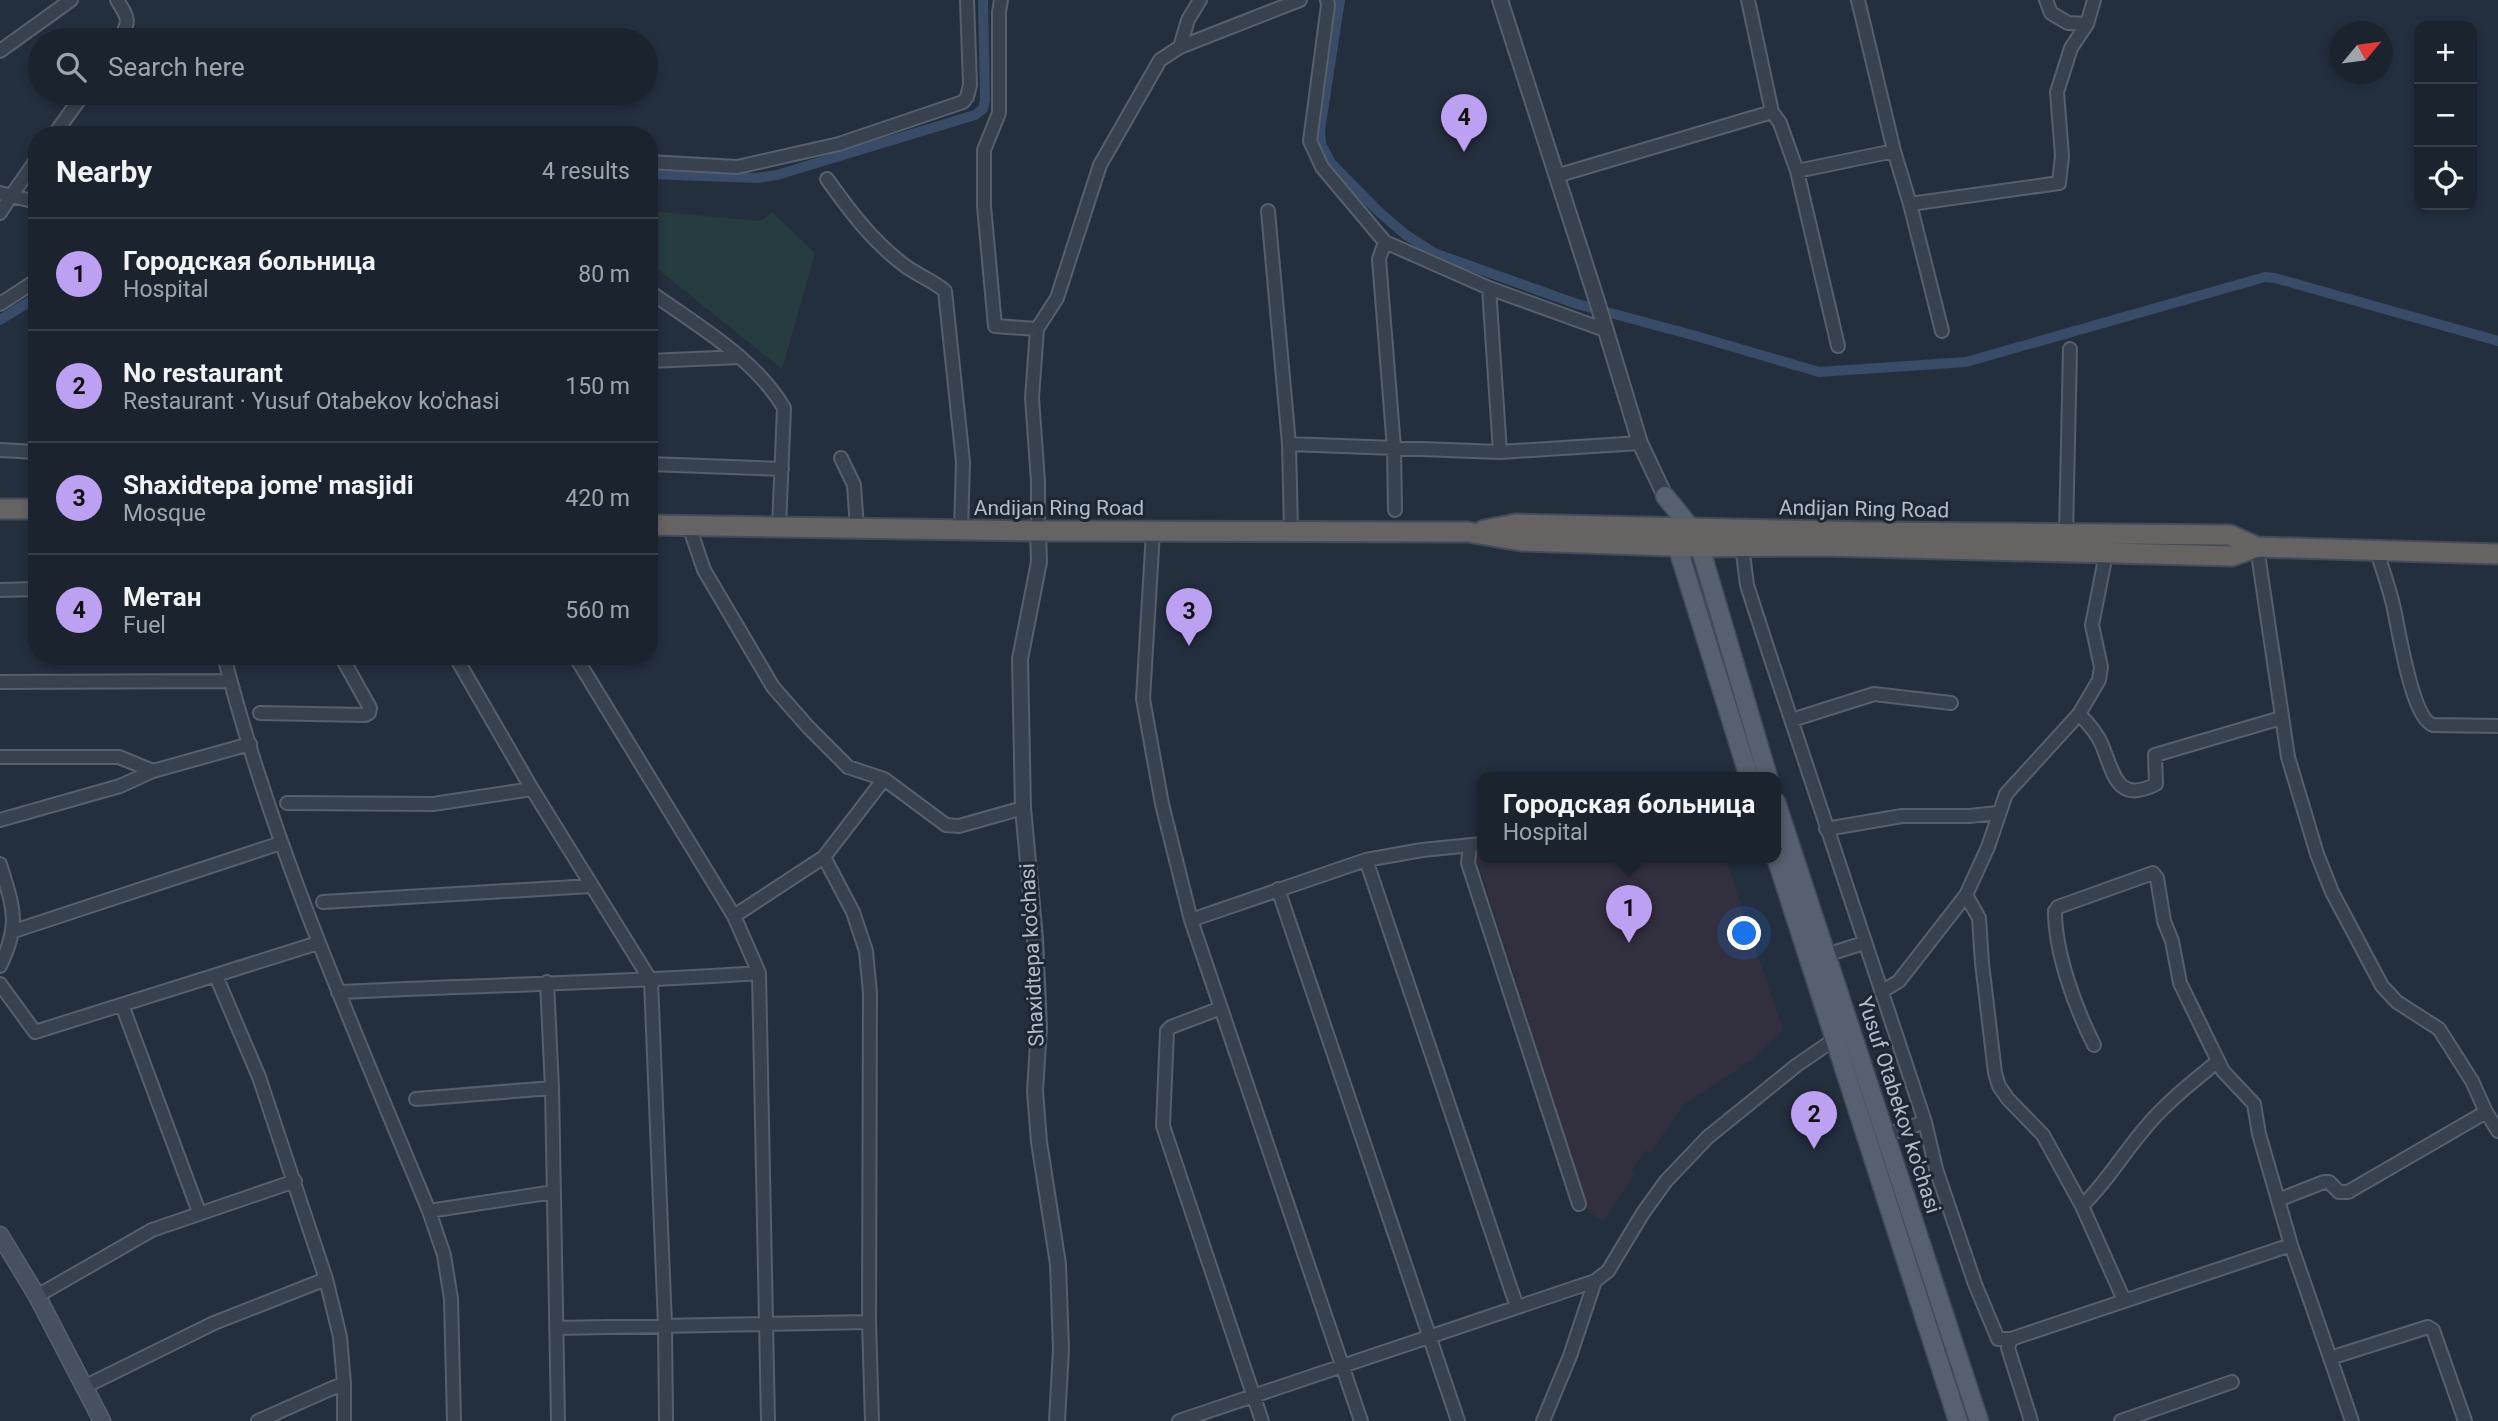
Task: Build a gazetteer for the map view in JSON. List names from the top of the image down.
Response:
{
  "streets": {
    "highway": ["Andijan Ring Road"],
    "main road": ["Yusuf Otabekov ko'chasi"],
    "street": ["Shaxidtepa ko'chasi"]
  },
  "crossings": [
    ["Andijan Ring Road", "Shaxidtepa ko'chasi"]
  ],
  "north": "top right",
  "page": {
    "map_buttons": ["+", "−"],
    "search": "Search here",
    "pins": [
      "4",
      "3",
      "1",
      "2"
    ],
    "heading": ["Nearby", "4 results"],
    "list": [
      {
        "mark": "1",
        "name": "Городская больница",
        "note": "Hospital",
        "value": "80 m"
      },
      {
        "mark": "2",
        "name": "No restaurant",
        "note": "Restaurant · Yusuf Otabekov ko'chasi",
        "value": "150 m"
      },
      {
        "mark": "3",
        "name": "Shaxidtepa jome' masjidi",
        "note": "Mosque",
        "value": "420 m"
      },
      {
        "mark": "4",
        "name": "Метан",
        "note": "Fuel",
        "value": "560 m"
      }
    ],
    "popup": ["Городская больница", "Hospital"]
  }
}
